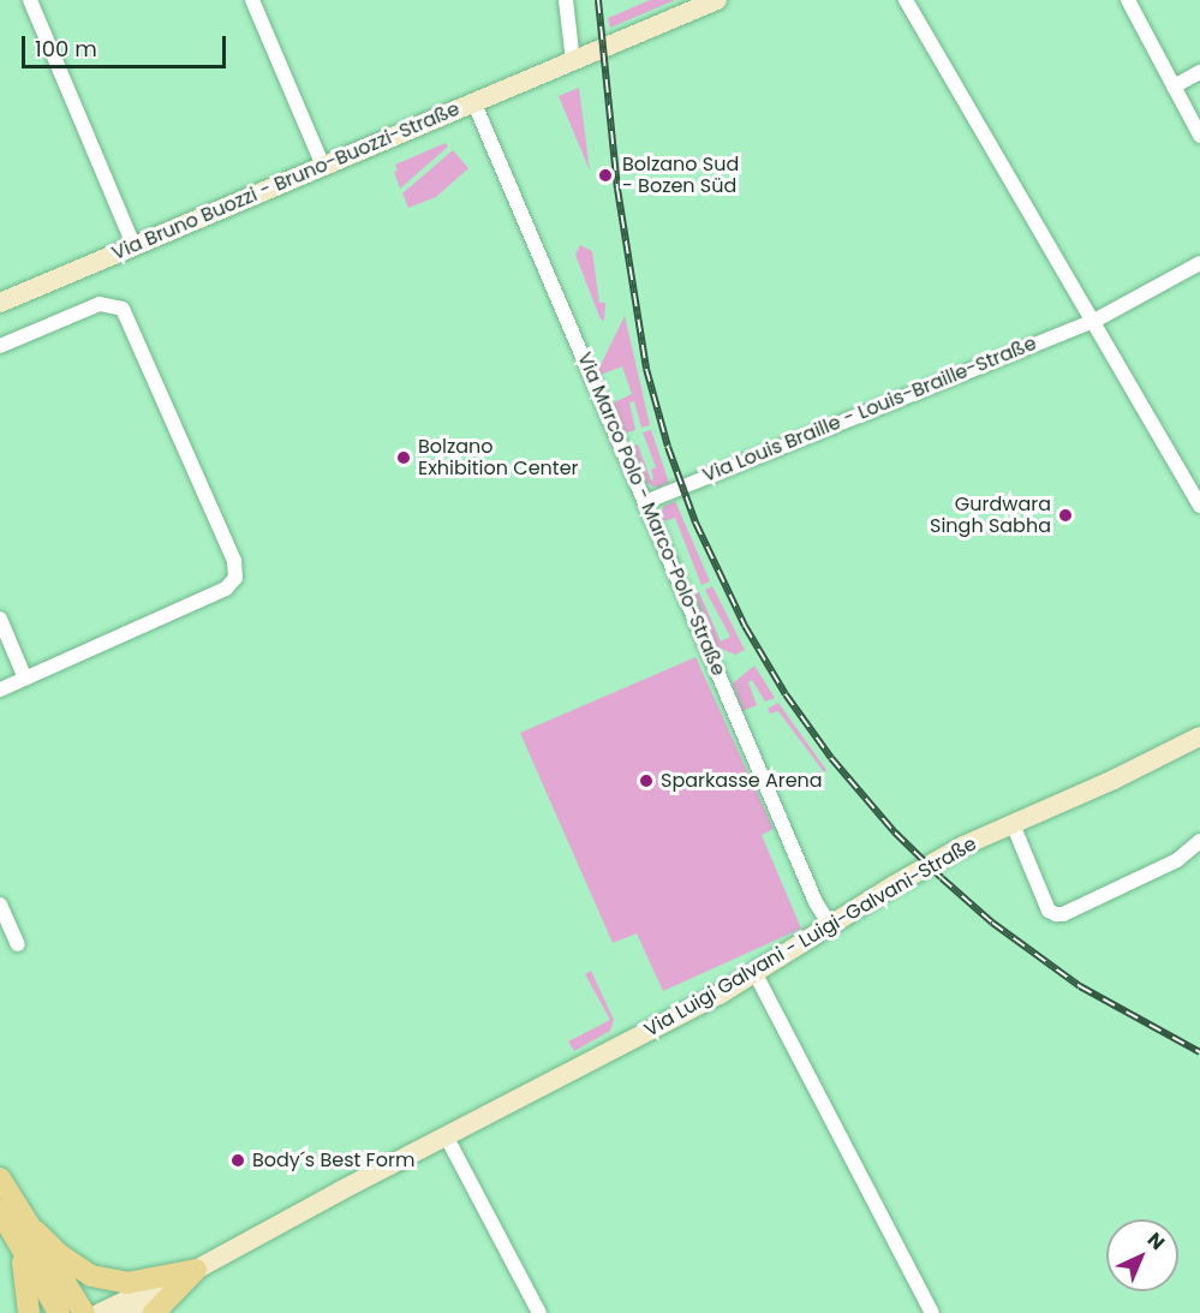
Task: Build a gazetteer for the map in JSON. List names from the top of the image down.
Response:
{
  "streets": {
    "main road": ["Via Bruno Buozzi - Bruno-Buozzi-Straße", "Via Luigi Galvani - Luigi-Galvani-Straße"],
    "street": ["Via Louis Braille - Louis-Braille-Straße", "Via Marco Polo - Marco-Polo-Straße"]
  },
  "crossings": [
    ["Via Bruno Buozzi - Bruno-Buozzi-Straße", "Via Marco Polo - Marco-Polo-Straße"],
    ["Via Louis Braille - Louis-Braille-Straße", "Via Marco Polo - Marco-Polo-Straße"],
    ["Via Marco Polo - Marco-Polo-Straße", "Via Luigi Galvani - Luigi-Galvani-Straße"]
  ],
  "places": [
    "Bolzano Sud - Bozen Süd",
    "Bolzano Exhibition Center",
    "Gurdwara Singh Sabha",
    "Sparkasse Arena",
    "Body´s Best Form"
  ],
  "scale_bar": "100 m",
  "north": "top right"
}
